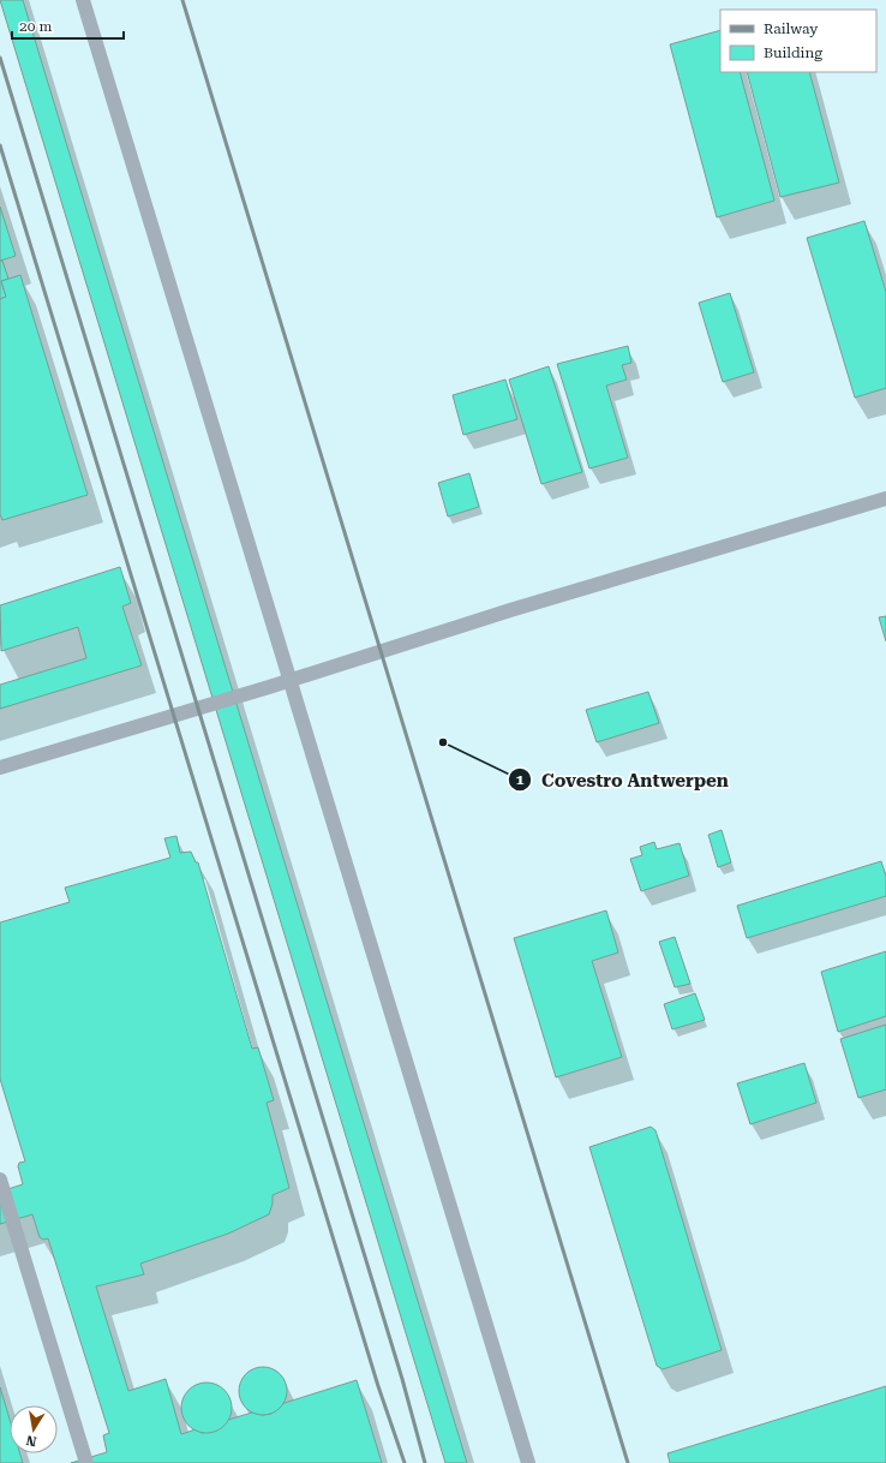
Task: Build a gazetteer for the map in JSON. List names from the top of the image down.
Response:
{
  "places": ["Covestro Antwerpen"],
  "legend": ["Railway", "Building"],
  "scale_bar": "20 m",
  "north": "bottom"
}
